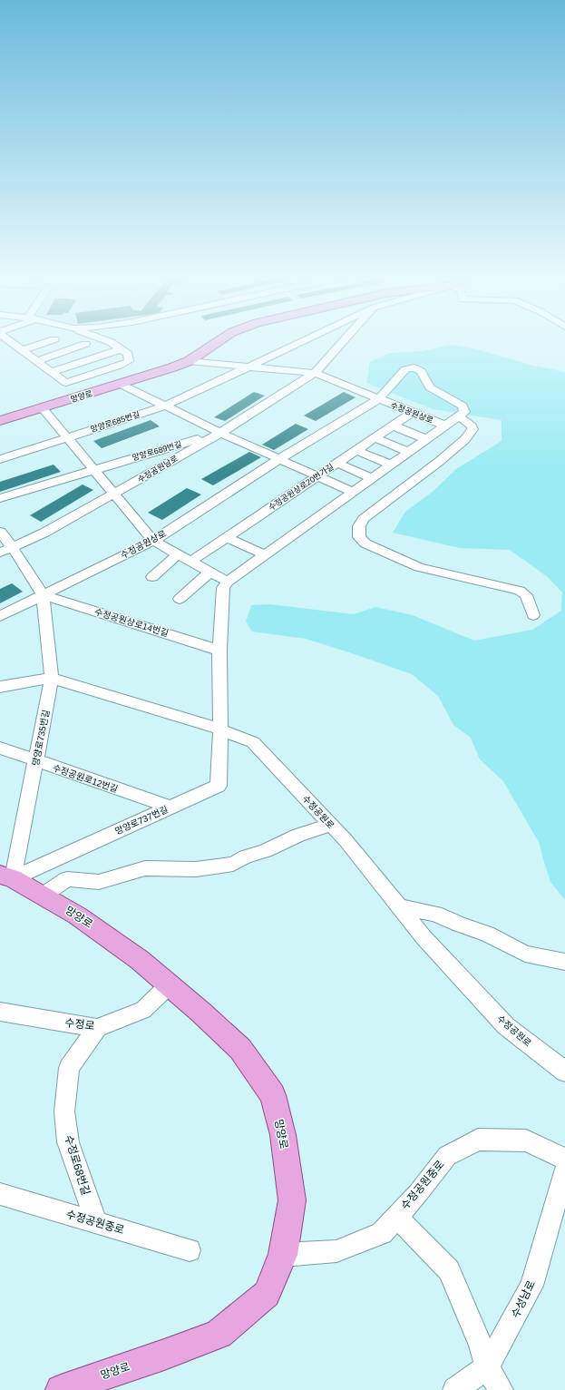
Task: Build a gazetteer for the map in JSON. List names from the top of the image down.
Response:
{
  "streets": {
    "main road": ["망양로"],
    "street": [
      "수정공원상로",
      "망양로685번길",
      "망양로689번길",
      "수정공원남로",
      "수정공원상로20번가길",
      "수정공원상로14번길",
      "망양로735번길",
      "수정공원로12번길",
      "수정공원로",
      "망양로737번길",
      "수정로",
      "수정로68번길",
      "수정공원중로",
      "수성남로"
    ]
  },
  "crossings": [
    ["망양로", "망양로685번길"],
    ["망양로", "망양로735번길"],
    ["망양로", "망양로737번길"],
    ["망양로", "수정로"],
    ["망양로", "수정공원중로"],
    ["수정공원상로", "수정공원상로20번가길"],
    ["수정공원상로", "수정공원상로14번길"],
    ["수정공원상로", "망양로735번길"],
    ["망양로689번길", "수정공원남로"],
    ["수정공원상로14번길", "망양로735번길"],
    ["망양로735번길", "수정공원로12번길"],
    ["망양로735번길", "수정공원로"],
    ["망양로735번길", "망양로737번길"],
    ["수정공원로12번길", "망양로737번길"],
    ["수정공원로", "망양로737번길"],
    ["수정로", "수정로68번길"],
    ["수정로68번길", "수정공원중로"]
  ]
}
